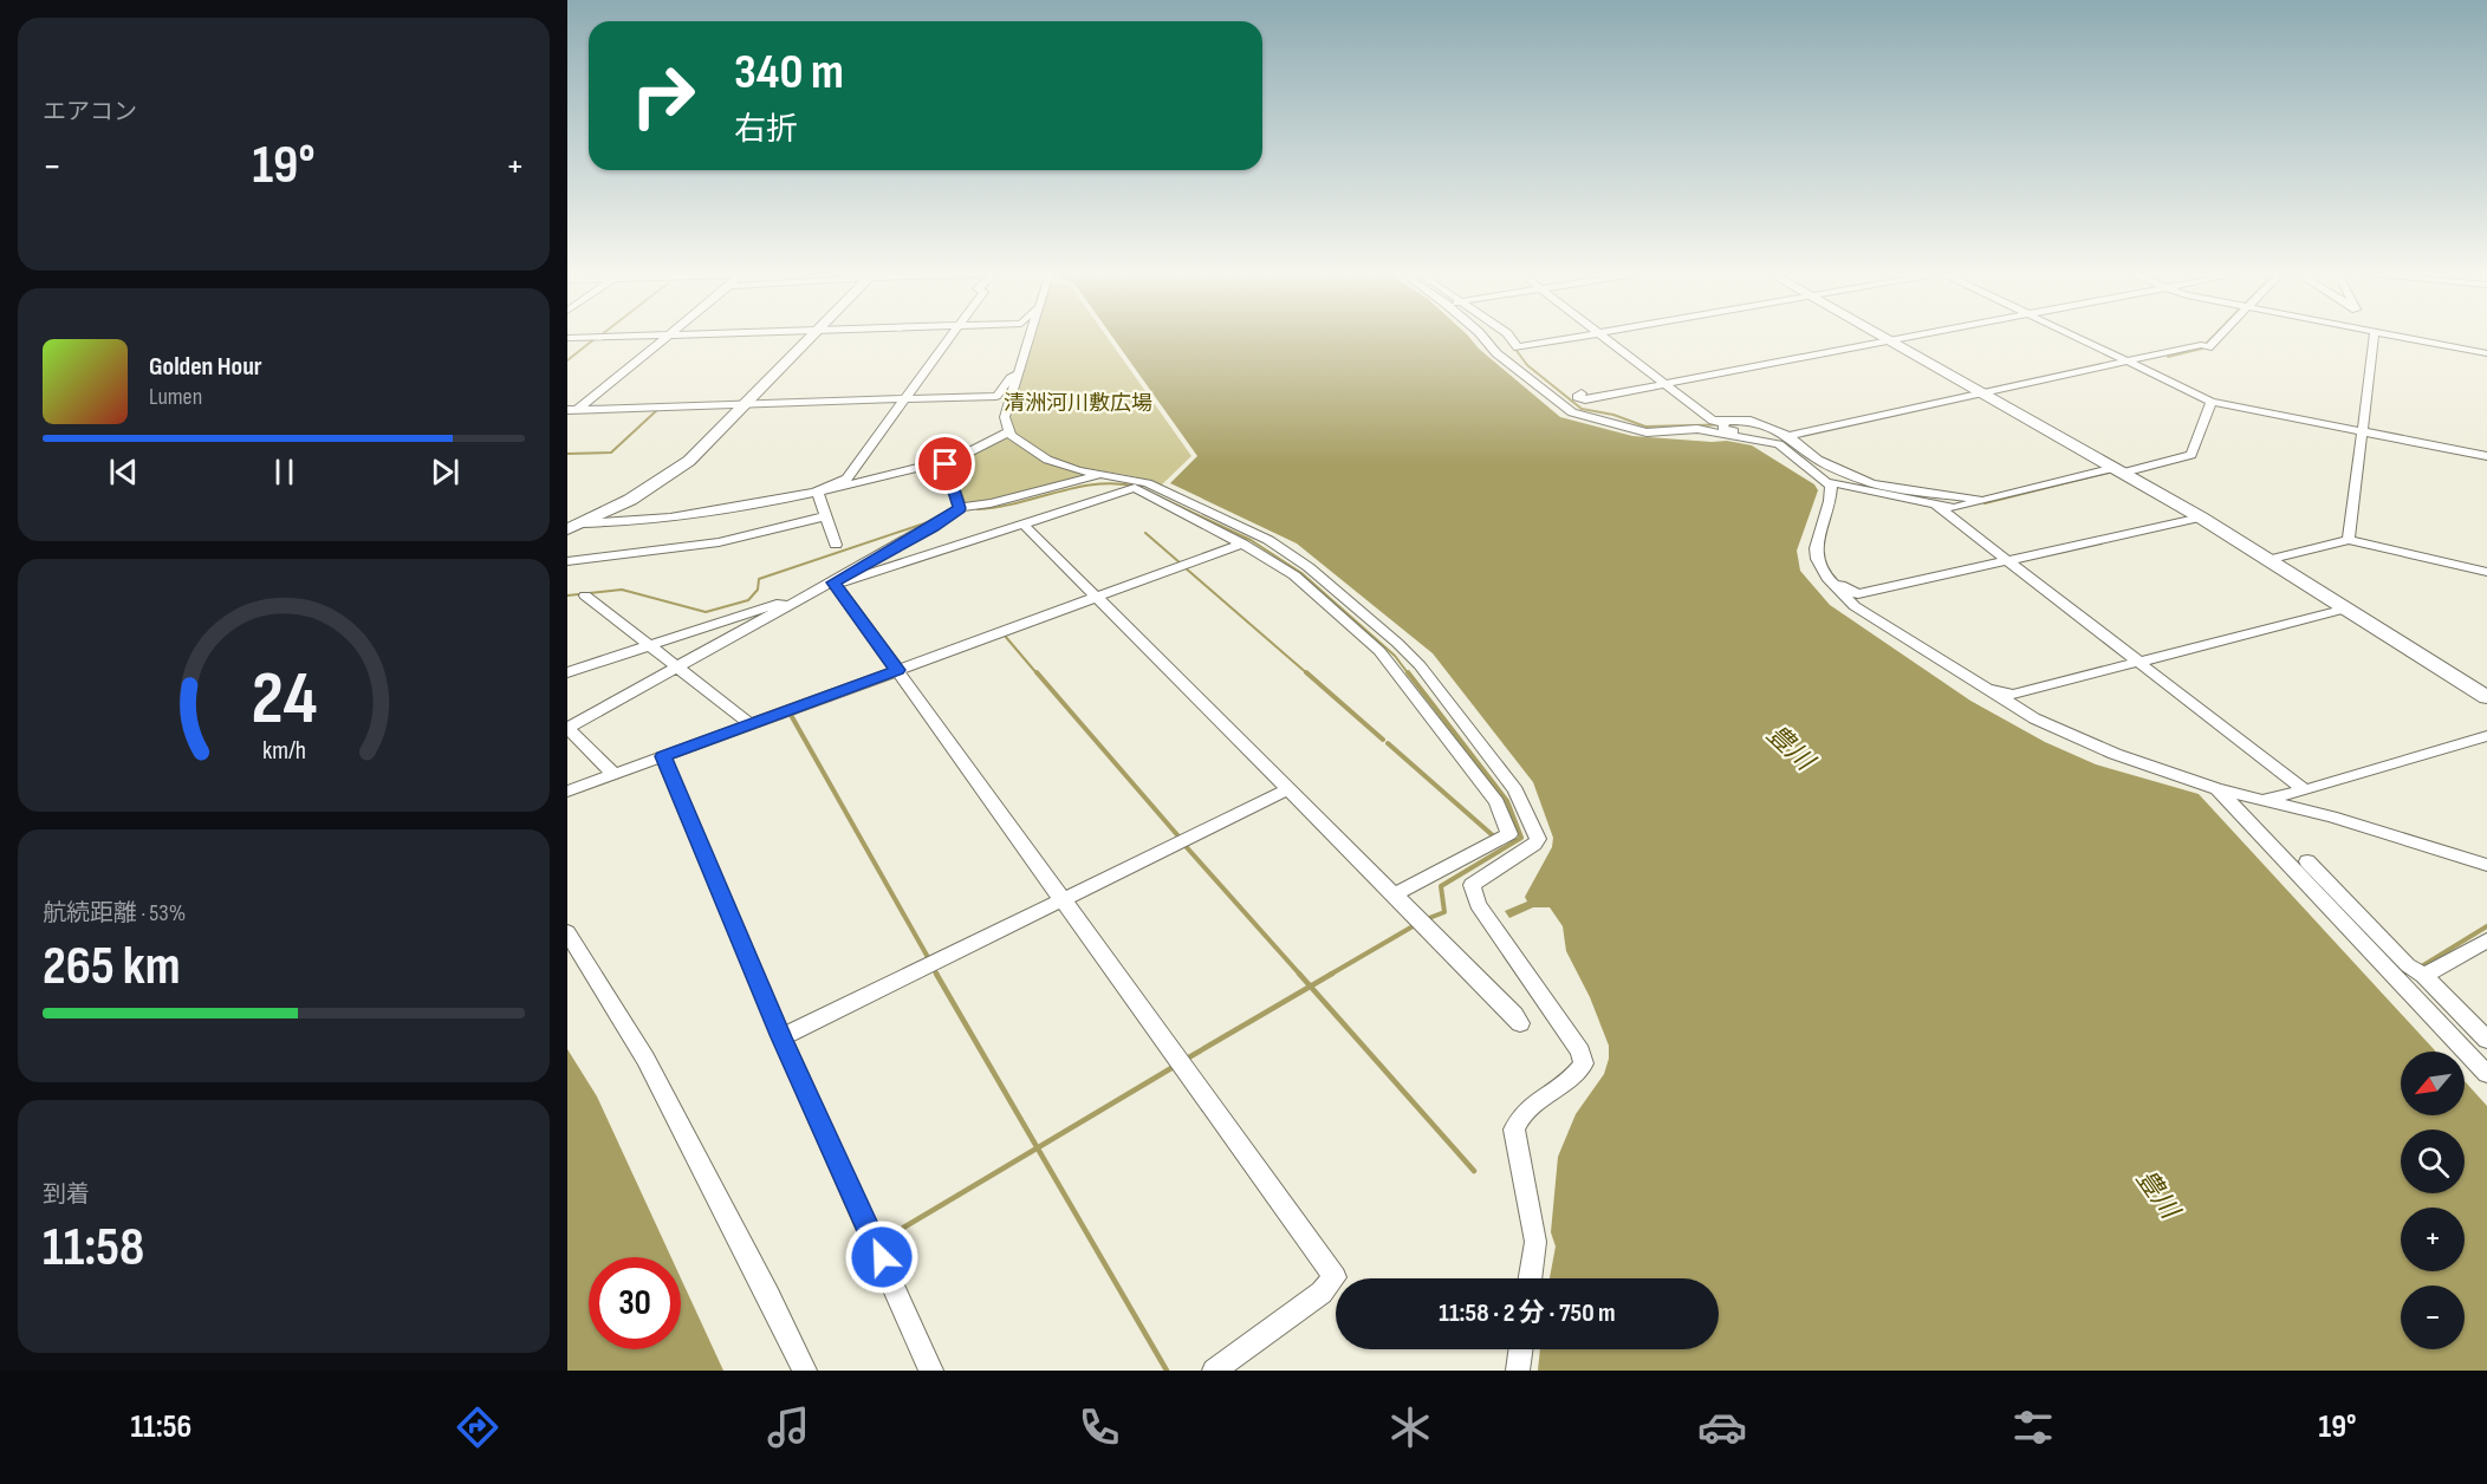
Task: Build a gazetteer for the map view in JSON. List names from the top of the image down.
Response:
{
  "water": ["豊川"],
  "parks": ["清洲河川敷広場"],
  "north": "bottom left",
  "page": {
    "tile": [
      "エアコン",
      ["航続距離 · 53%", "265 km"],
      ["到着", "11:58"]
    ],
    "turn": ["340 m", "右折"],
    "heat": ["−", "19°", "+"],
    "song": ["Golden Hour", "Lumen"],
    "map_buttons": ["+", "−"],
    "limit": "30",
    "trip": "11:58 · 2 分 · 750 m",
    "tabs": ["11:56", "19°"],
    "gauge": ["24", "km/h"]
  }
}
